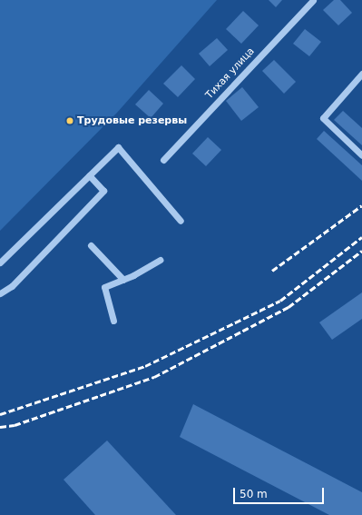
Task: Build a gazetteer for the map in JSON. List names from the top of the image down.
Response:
{
  "streets": {
    "street": ["Тихая улица"]
  },
  "places": ["Трудовые резервы"],
  "scale_bar": "50 m"
}
